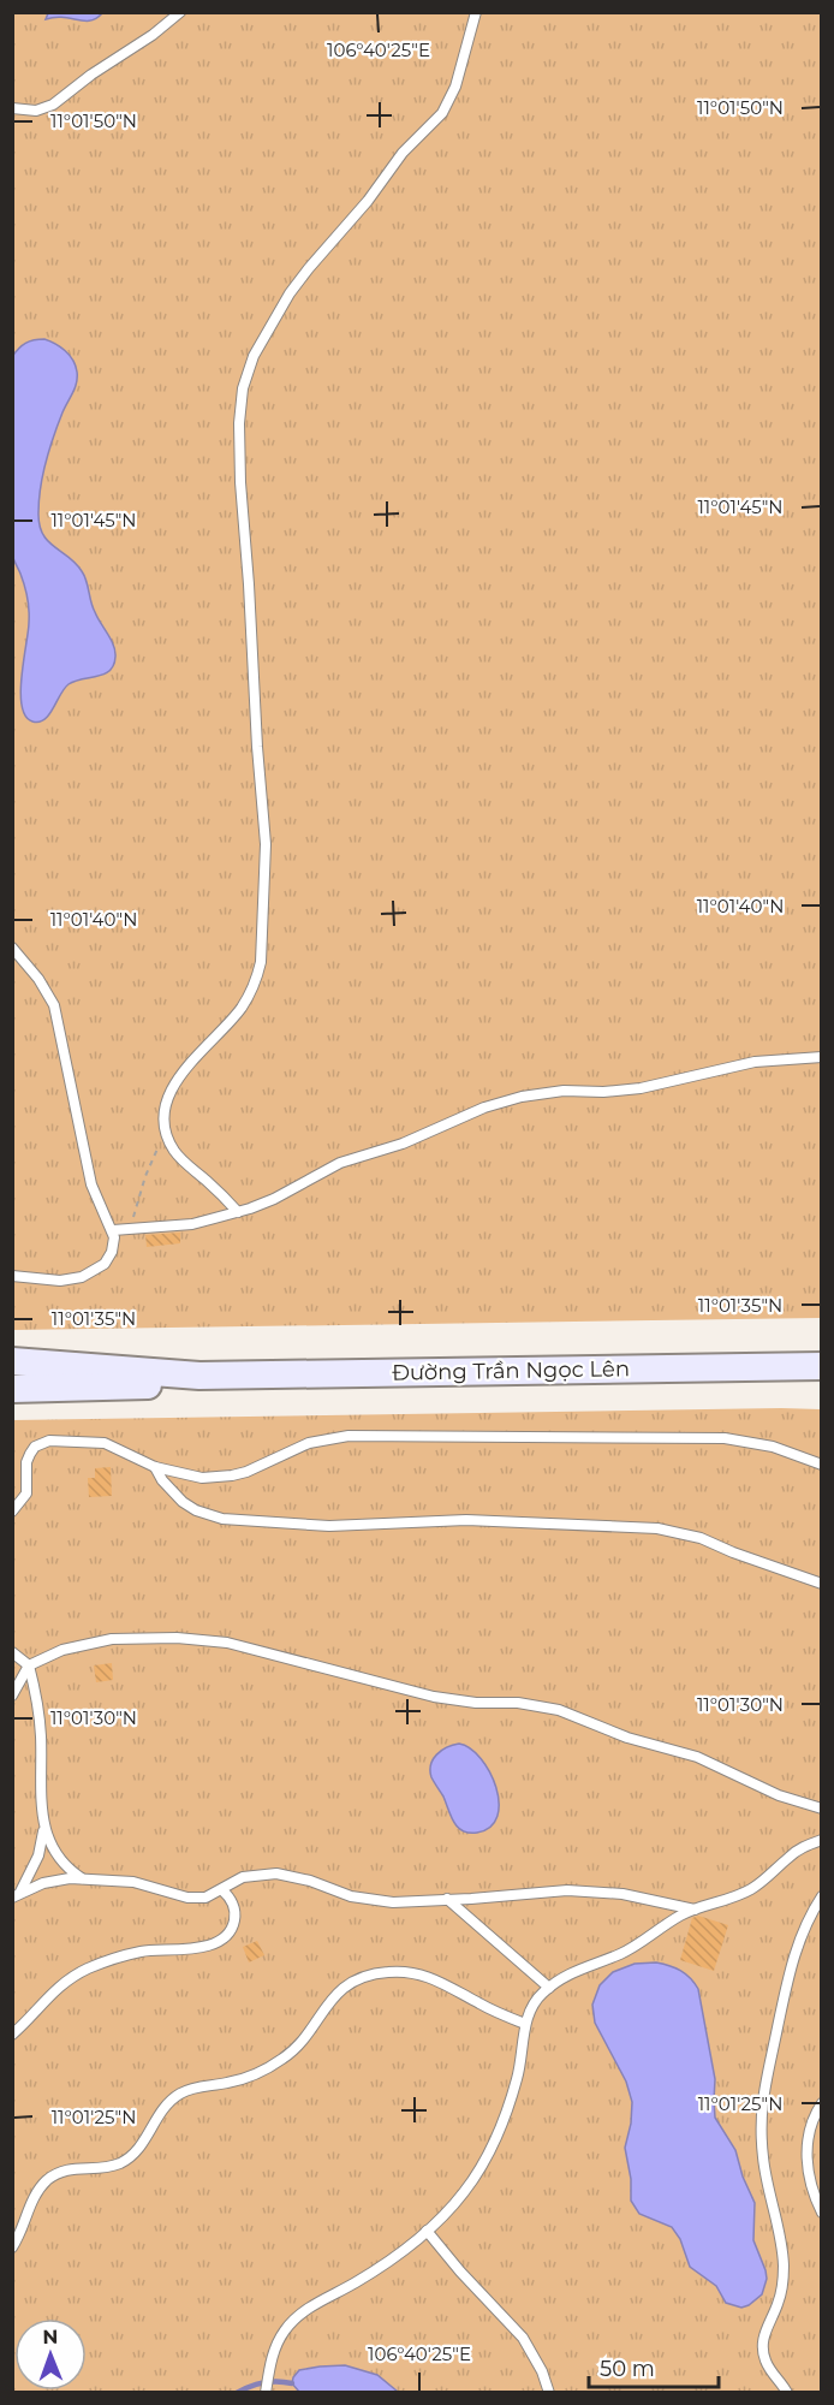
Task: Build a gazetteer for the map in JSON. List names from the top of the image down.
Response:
{
  "streets": {
    "street": ["Đường Trần Ngọc Lên"]
  },
  "scale_bar": "50 m",
  "north": "top",
  "coordinates": [
    "106°40'25\"E",
    "11°01'50\"N",
    "11°01'45\"N",
    "11°01'40\"N",
    "11°01'35\"N",
    "11°01'30\"N",
    "11°01'25\"N"
  ]
}
